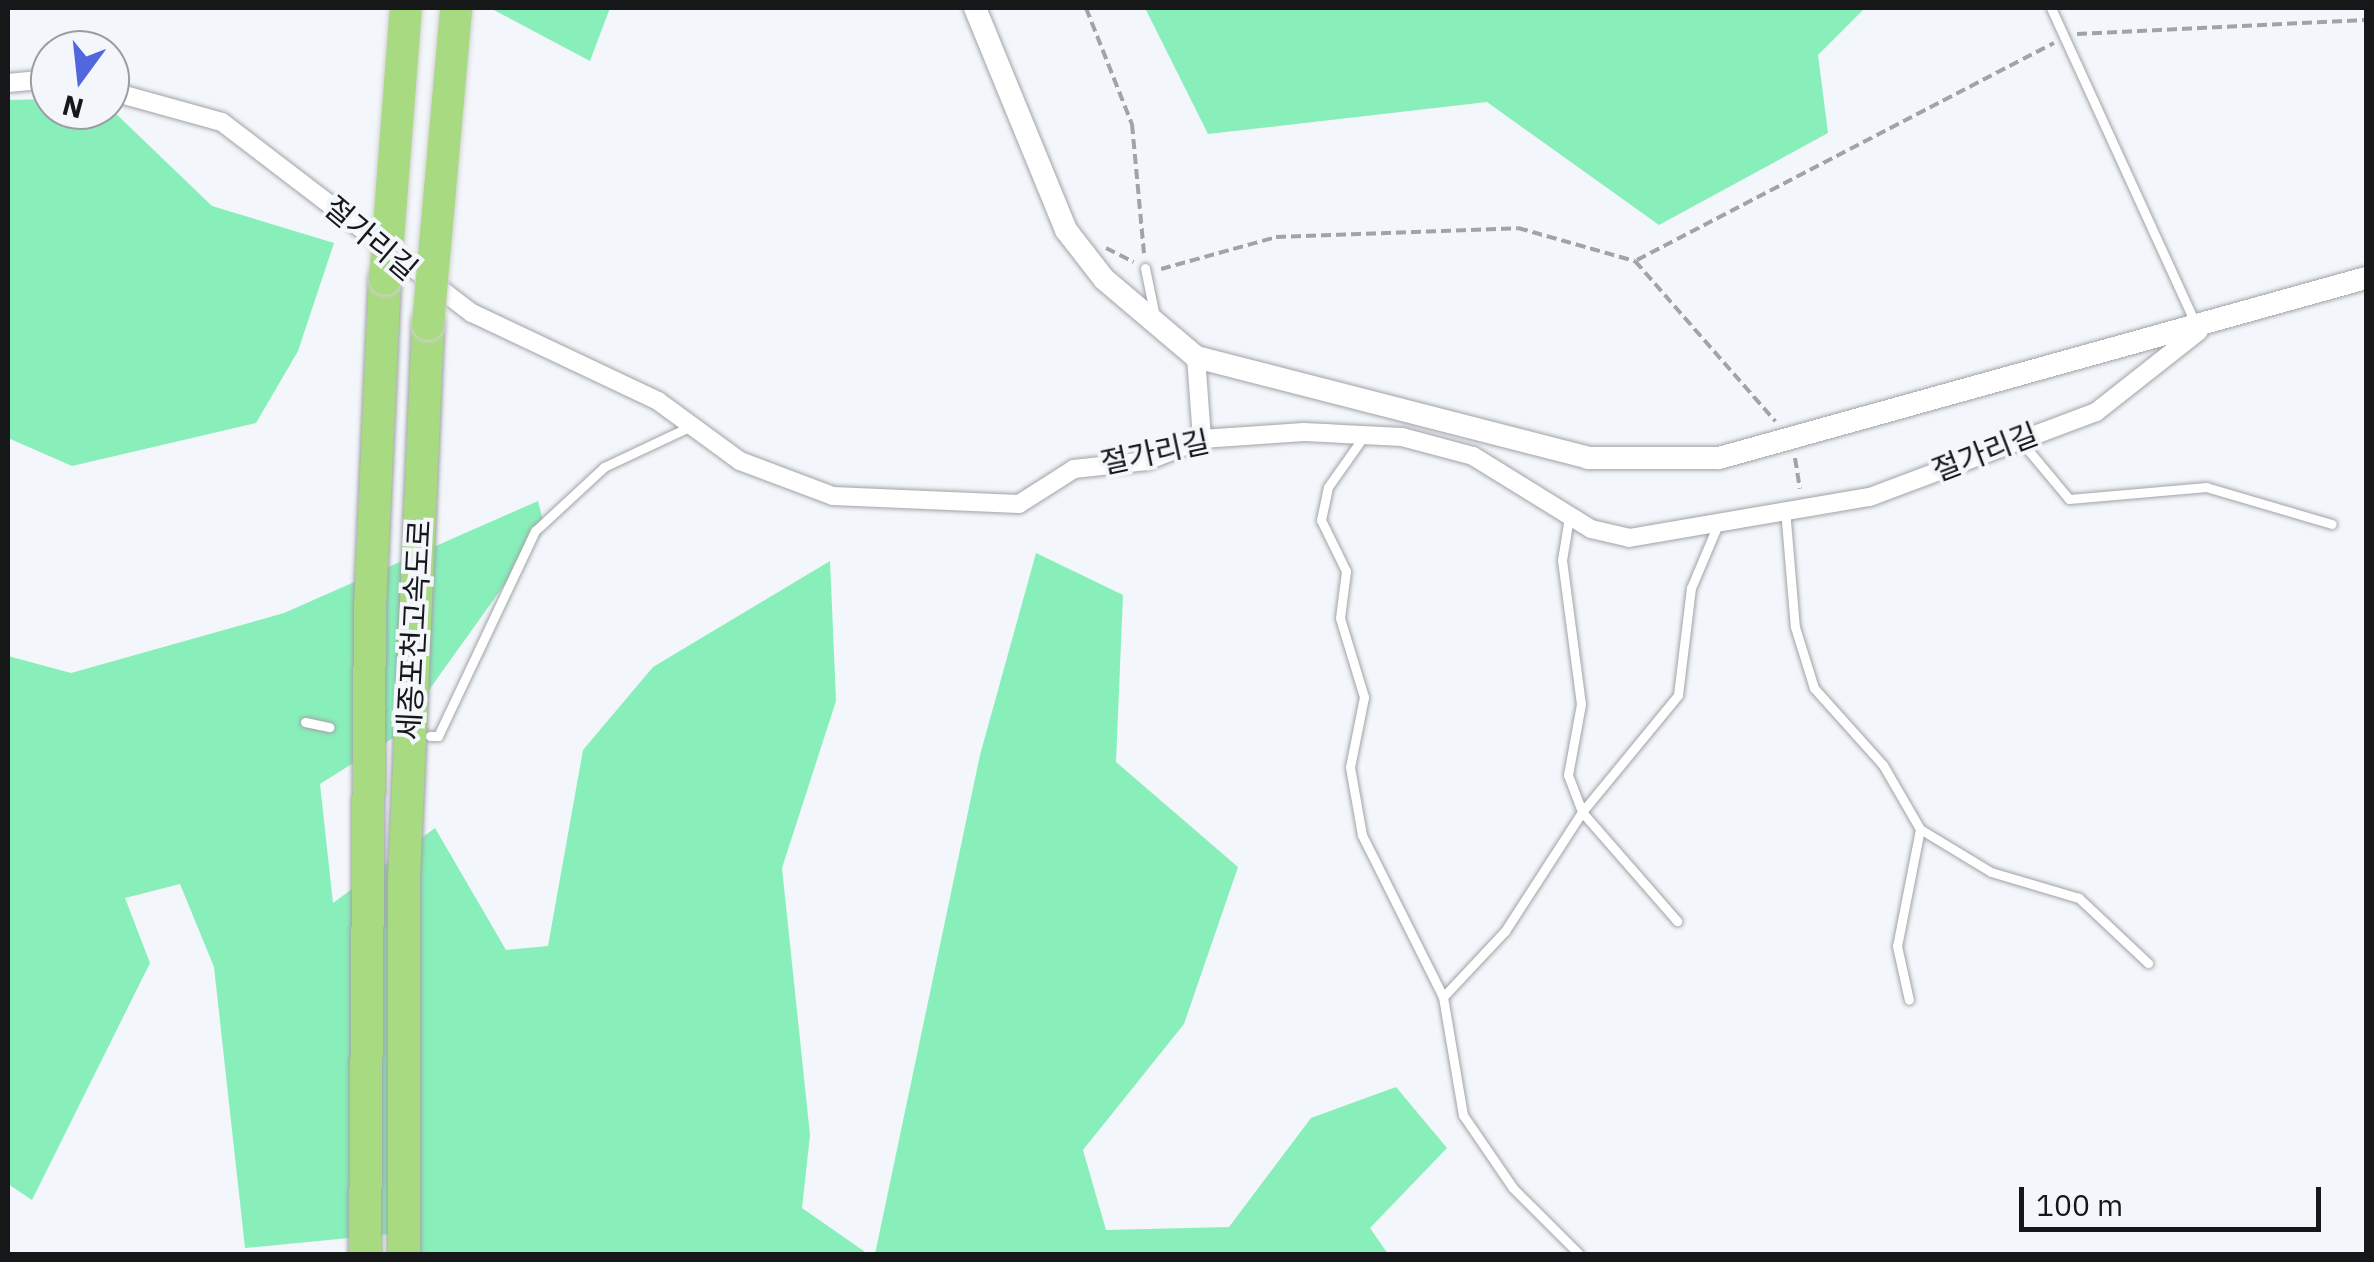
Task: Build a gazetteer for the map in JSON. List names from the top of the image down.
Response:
{
  "streets": {
    "highway": ["세종포천고속도로"],
    "street": ["절가리길"]
  },
  "scale_bar": "100 m",
  "north": "bottom"
}
